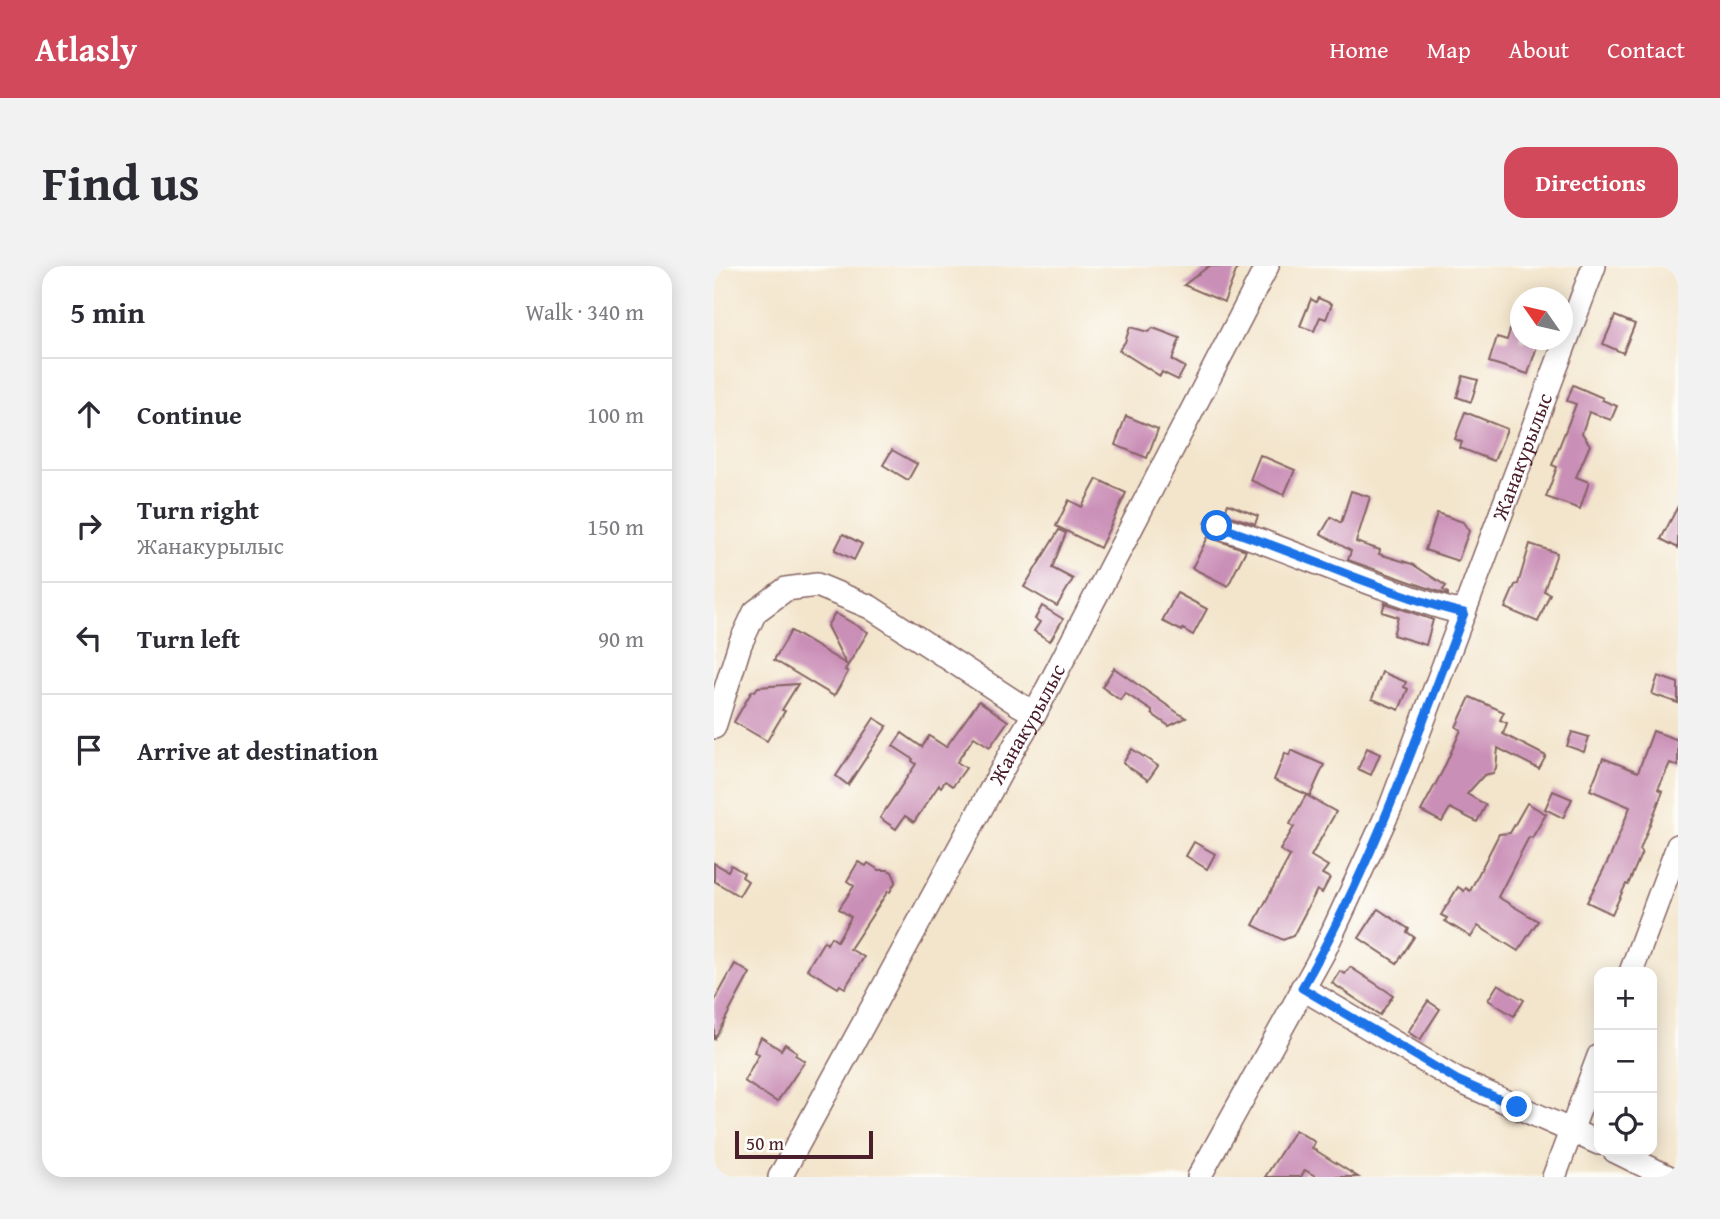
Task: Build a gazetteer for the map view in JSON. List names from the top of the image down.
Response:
{
  "streets": {
    "street": ["Жанакурылыс"]
  },
  "scale_bar": "50 m",
  "north": "top left",
  "page": {
    "header": "Atlasly",
    "nav": [
      "Home",
      "Map",
      "About",
      "Contact"
    ],
    "title": "Find us",
    "buttons": "Directions",
    "heading": ["5 min", "Walk · 340 m"],
    "list": [
      ["Continue", "100 m"],
      ["Turn right", "Жанакурылыс", "150 m"],
      ["Turn left", "90 m"],
      "Arrive at destination"
    ],
    "map_buttons": ["+", "−"],
    "scale": "50 m"
  }
}
